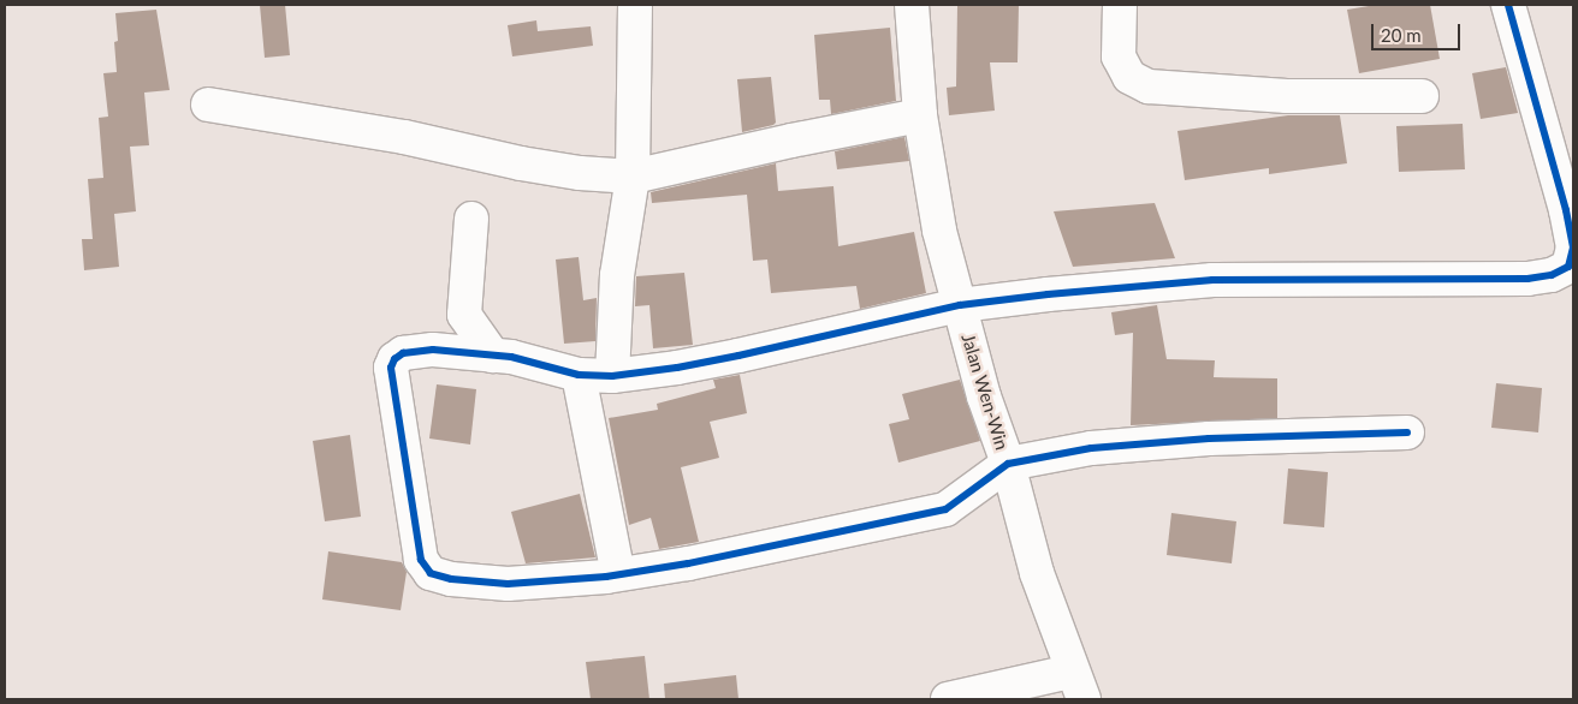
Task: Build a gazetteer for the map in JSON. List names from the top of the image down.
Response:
{
  "streets": {
    "street": ["Jalan Wen-Win"]
  },
  "scale_bar": "20 m"
}
